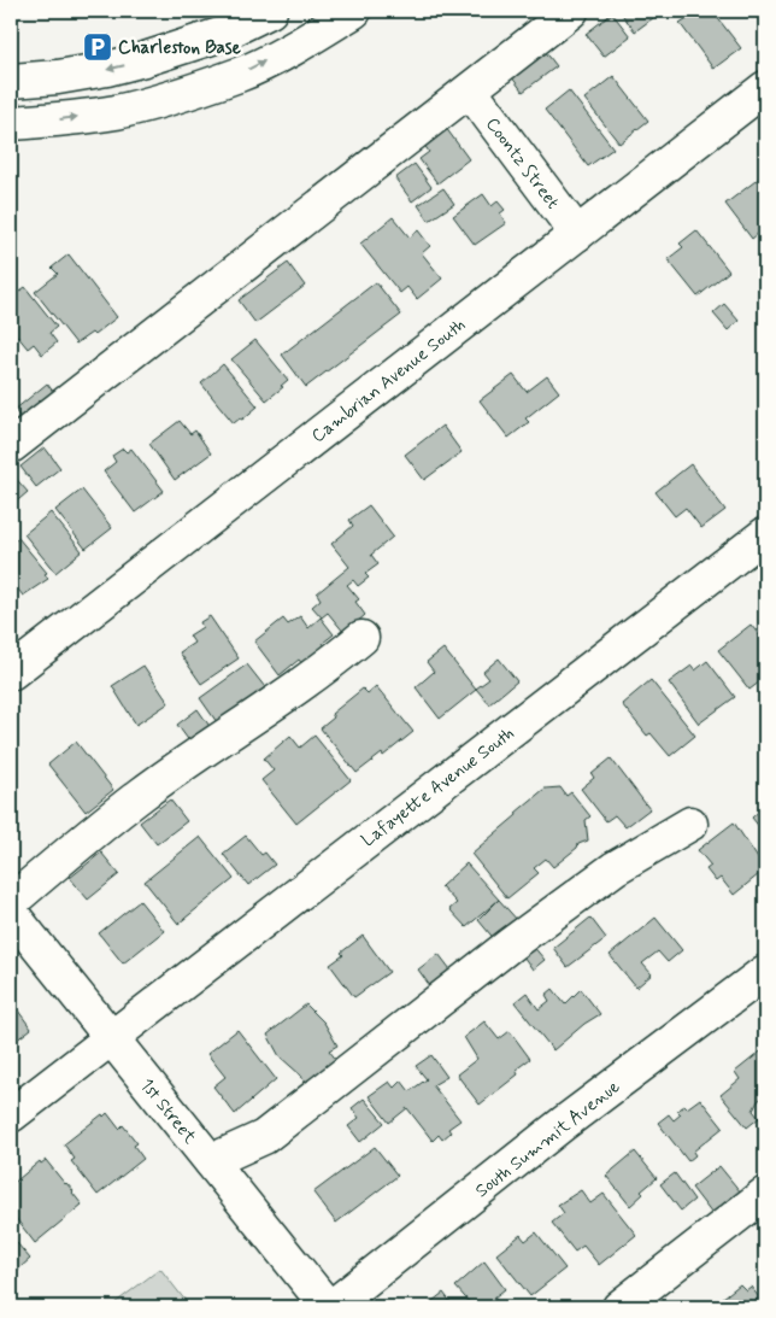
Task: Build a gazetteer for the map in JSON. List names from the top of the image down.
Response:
{
  "streets": {
    "main road": [
      "Coontz Street",
      "Cambrian Avenue South",
      "Lafayette Avenue South",
      "1st Street",
      "South Summit Avenue"
    ]
  },
  "crossings": [
    ["Coontz Street", "Cambrian Avenue South"],
    ["Lafayette Avenue South", "1st Street"],
    ["1st Street", "South Summit Avenue"]
  ],
  "places": {
    "parking": ["Charleston Base"]
  }
}
